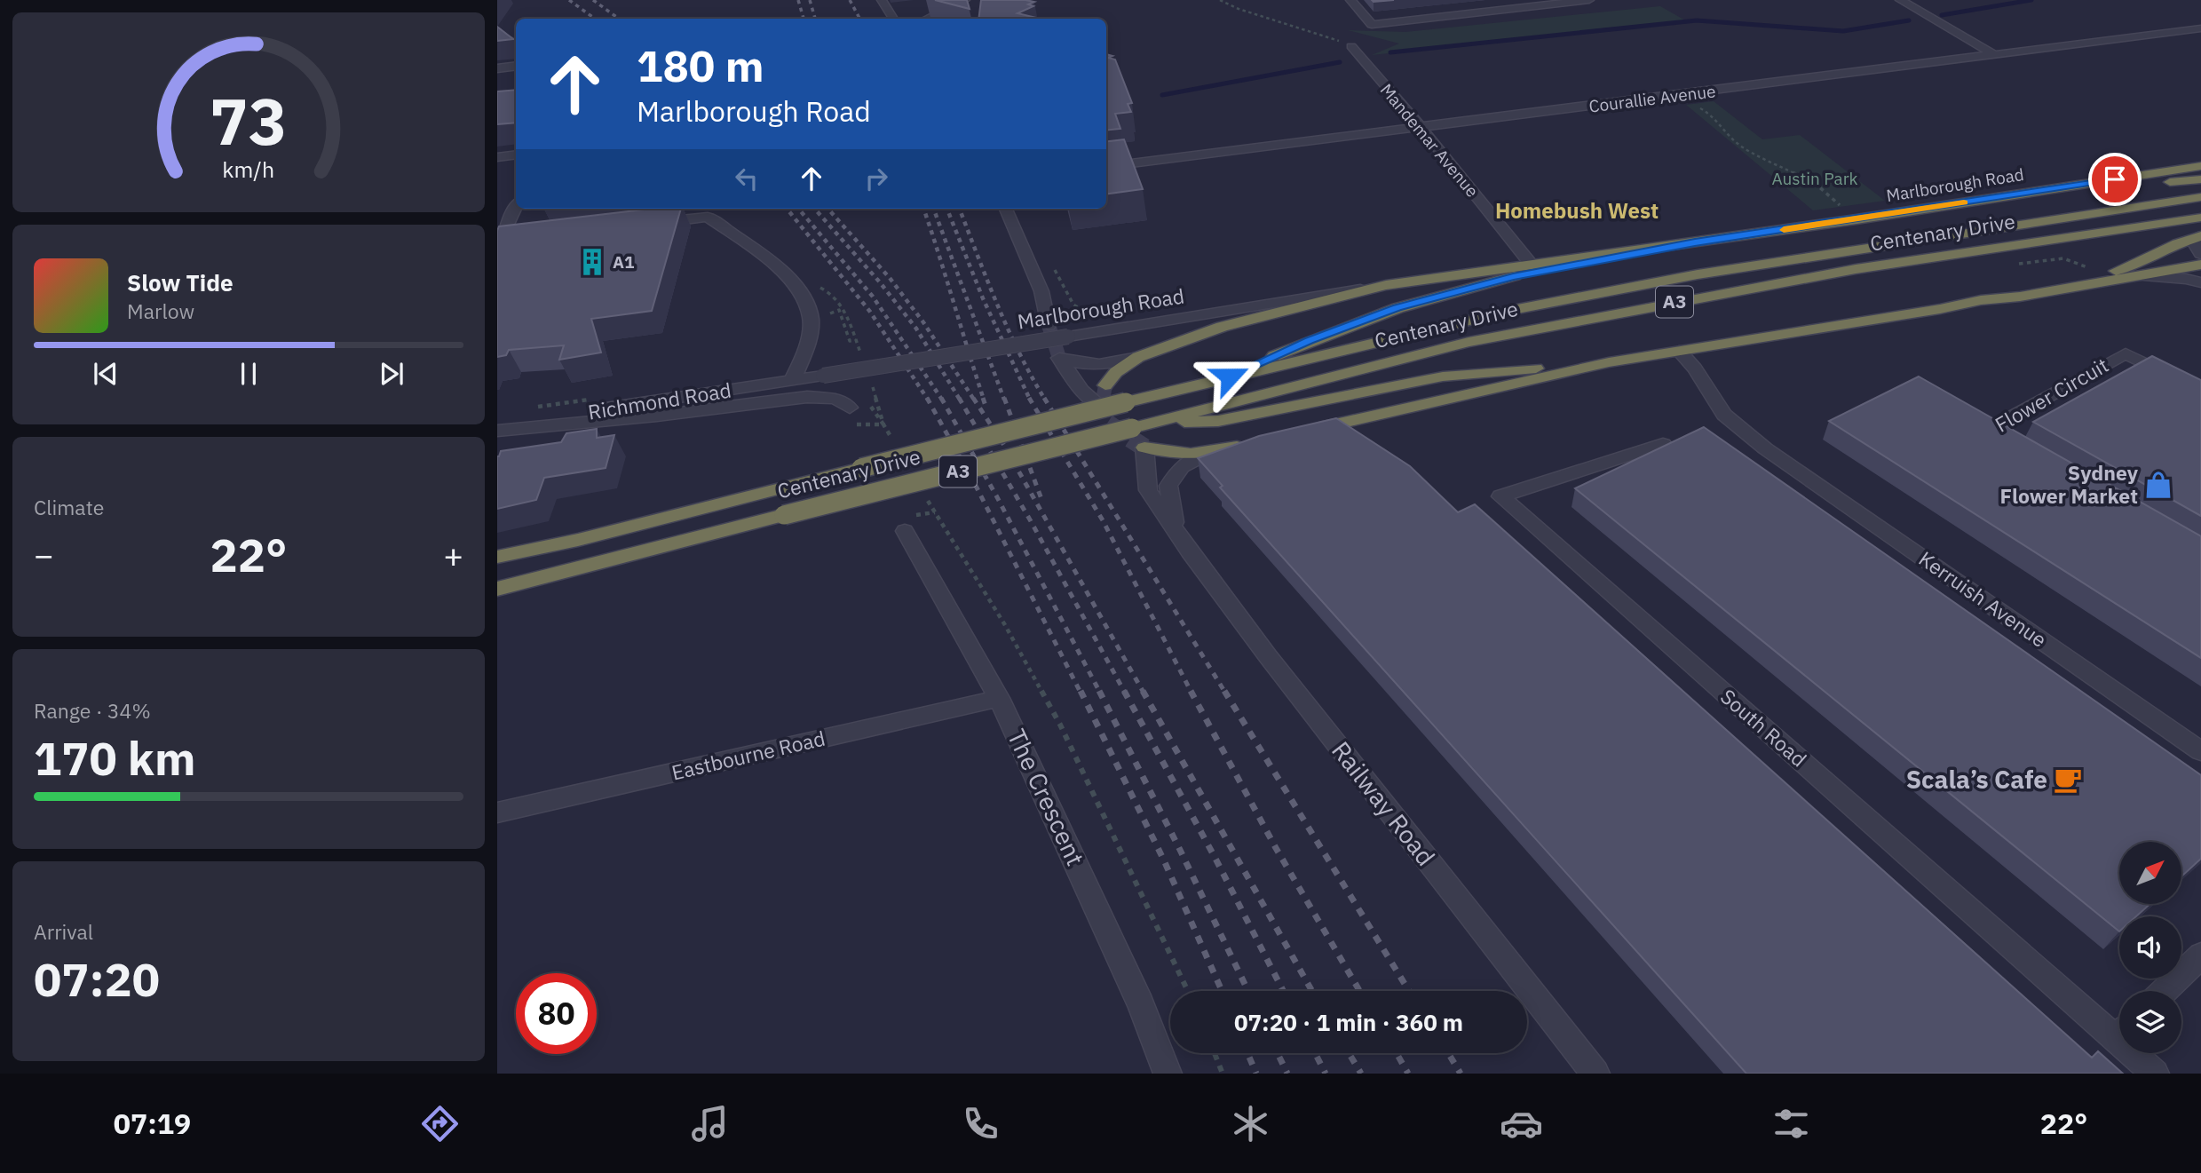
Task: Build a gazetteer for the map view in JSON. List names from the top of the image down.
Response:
{
  "streets": {
    "highway": ["Marlborough Road", "Centenary Drive", "A3"],
    "street": [
      "Courallie Avenue",
      "Mandemar Avenue",
      "Flower Circuit",
      "Richmond Road",
      "Kerruish Avenue",
      "South Road",
      "Eastbourne Road",
      "The Crescent",
      "Railway Road"
    ]
  },
  "crossings": [
    ["Courallie Avenue", "Mandemar Avenue"],
    ["Mandemar Avenue", "Marlborough Road"],
    ["Marlborough Road", "Richmond Road"],
    ["Eastbourne Road", "The Crescent"]
  ],
  "districts": ["Homebush West"],
  "parks": ["Austin Park"],
  "places": {
    "building": ["A1"],
    "shop": ["Sydney Flower Market"],
    "cafe": ["Scala’s Cafe"]
  },
  "north": "top right",
  "page": {
    "turn": ["180 m", "Marlborough Road"],
    "song": ["Slow Tide", "Marlow"],
    "tile": [
      "Climate",
      ["Range · 34%", "170 km"],
      ["Arrival", "07:20"]
    ],
    "heat": ["−", "22°", "+"],
    "limit": "80",
    "trip": "07:20 · 1 min · 360 m",
    "tabs": ["07:19", "22°"],
    "gauge": ["73", "km/h"]
  }
}
